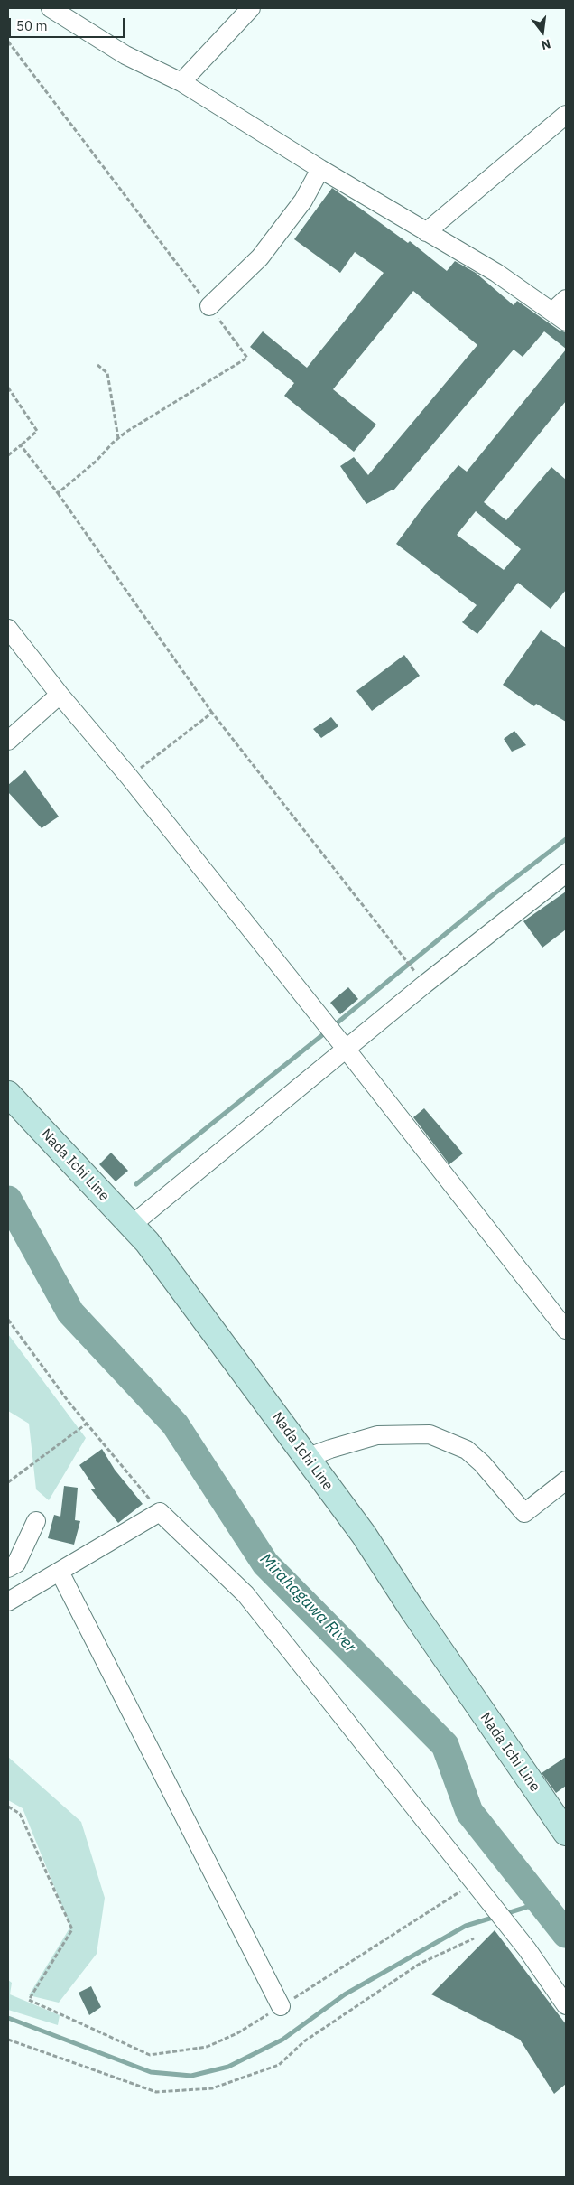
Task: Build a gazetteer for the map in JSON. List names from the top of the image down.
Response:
{
  "streets": {
    "main road": ["Nada Ichi Line"]
  },
  "water": ["Mirahagawa River"],
  "scale_bar": "50 m",
  "north": "bottom"
}
